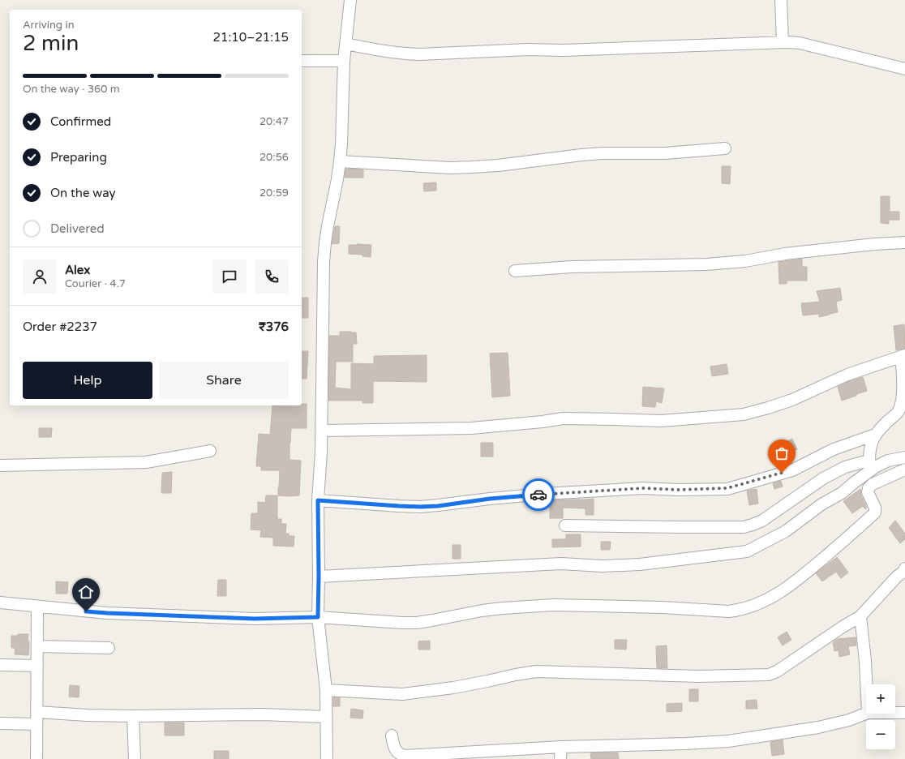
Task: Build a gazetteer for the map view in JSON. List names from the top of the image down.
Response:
{
  "page": {
    "heading": ["2 min", "Arriving in", "21:10–21:15"],
    "panel": [
      "Alex",
      "Courier · 4.7",
      "Order #2237",
      "₹376"
    ],
    "bar": "On the way · 360 m",
    "list": [
      ["Confirmed", "20:47"],
      ["Preparing", "20:56"],
      ["On the way", "20:59"],
      "Delivered"
    ],
    "buttons": ["Help", "Share"],
    "map_buttons": ["+", "−"]
  }
}
